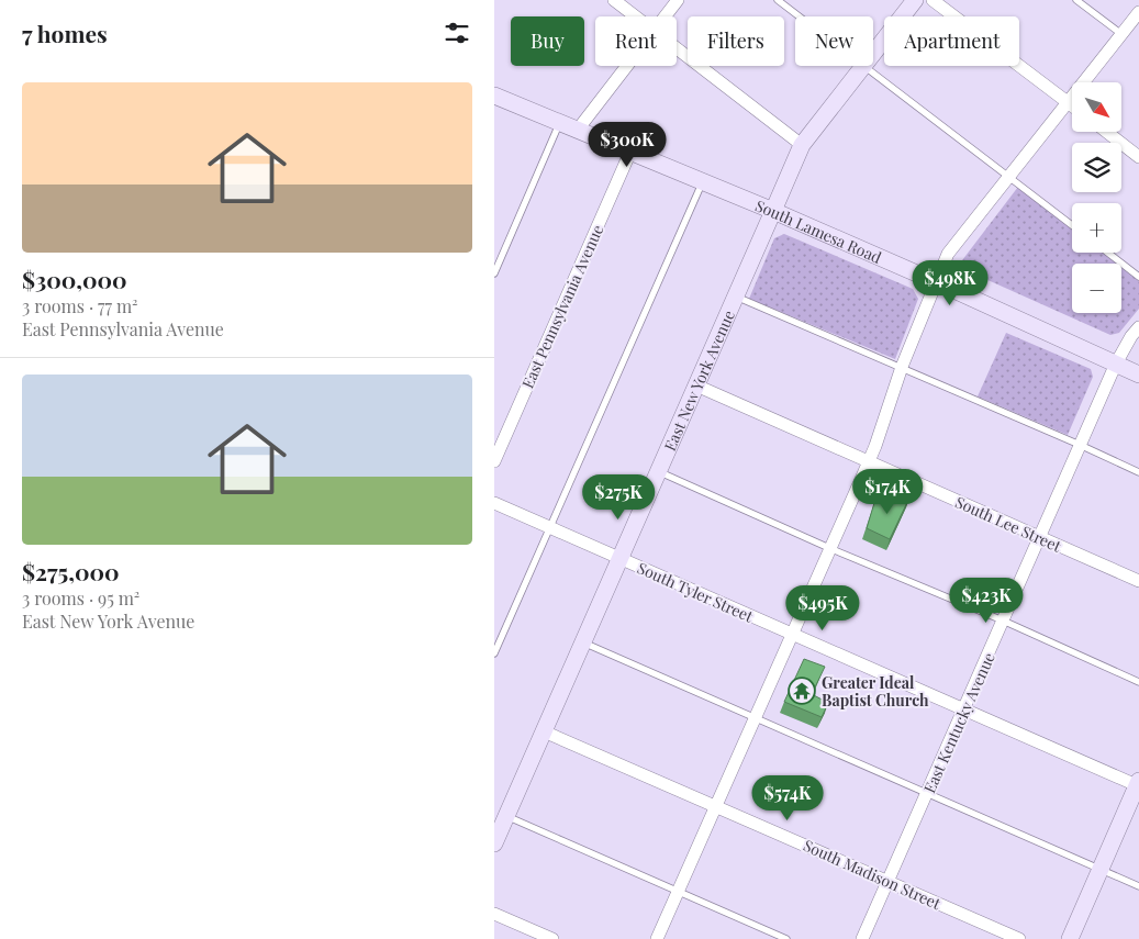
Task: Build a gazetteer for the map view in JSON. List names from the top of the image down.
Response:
{
  "streets": {
    "street": [
      "South Lamesa Road",
      "East Pennsylvania Avenue",
      "East New York Avenue",
      "South Lee Street",
      "South Tyler Street",
      "East Kentucky Avenue",
      "South Madison Street"
    ]
  },
  "crossings": [
    ["South Lamesa Road", "East Pennsylvania Avenue"],
    ["South Lamesa Road", "East New York Avenue"],
    ["South Lamesa Road", "East Kentucky Avenue"],
    ["East New York Avenue", "South Lee Street"],
    ["East New York Avenue", "South Tyler Street"],
    ["East New York Avenue", "South Madison Street"],
    ["South Lee Street", "East Kentucky Avenue"],
    ["South Tyler Street", "East Kentucky Avenue"],
    ["East Kentucky Avenue", "South Madison Street"]
  ],
  "places": {
    "temple": ["Greater Ideal Baptist Church"]
  },
  "north": "bottom right",
  "page": {
    "heading": "7 homes",
    "chip": [
      "Buy",
      "Rent",
      "Filters",
      "New",
      "Apartment"
    ],
    "list": [
      {
        "name": "$300,000",
        "note": "3 rooms · 77 m² · East Pennsylvania Avenue"
      },
      {
        "name": "$275,000",
        "note": "3 rooms · 95 m² · East New York Avenue"
      }
    ],
    "map_buttons": ["+", "−"],
    "price": [
      "$300K",
      "$498K",
      "$174K",
      "$275K",
      "$423K",
      "$495K",
      "$574K"
    ]
  }
}
